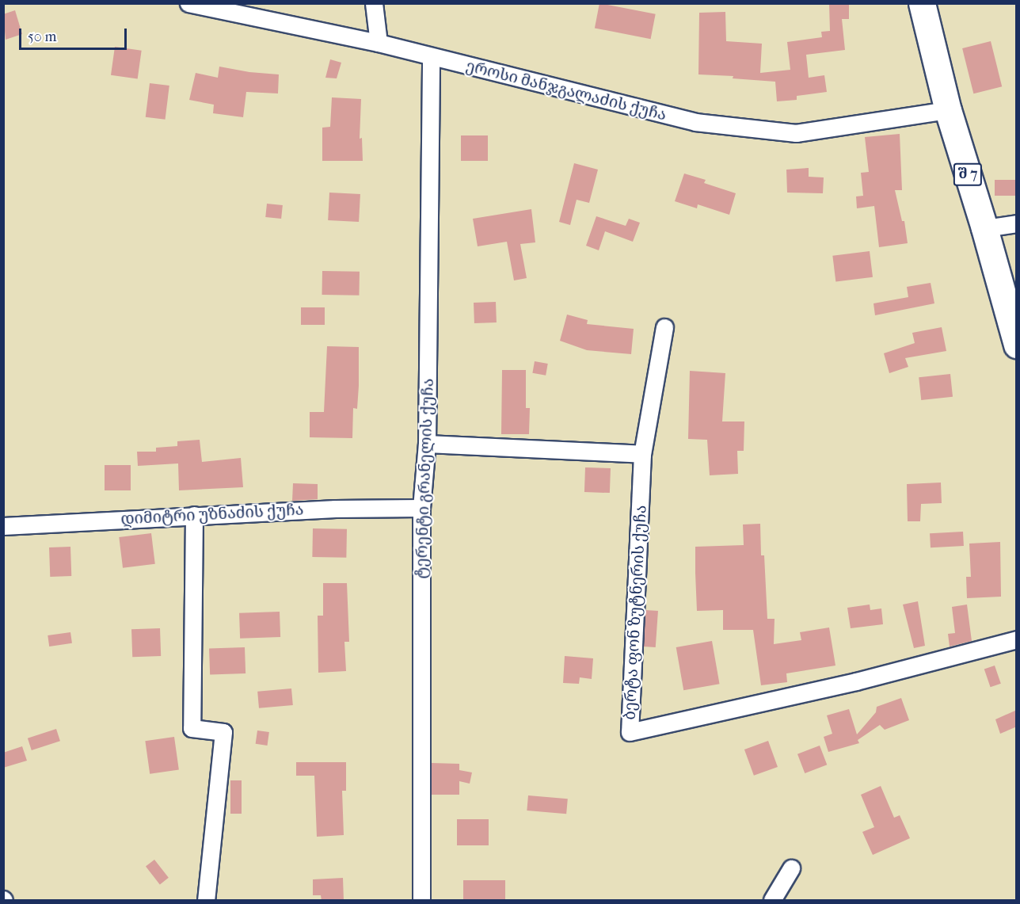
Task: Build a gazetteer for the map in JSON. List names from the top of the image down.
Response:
{
  "streets": {
    "main road": ["შ 7"],
    "street": [
      "ეროსი მანჯგალაძის ქუჩა",
      "ტერენტი გრანელის ქუჩა",
      "დიმიტრი უზნაძის ქუჩა",
      "ბერტა ფონ ზუტნერის ქუჩა"
    ]
  },
  "crossings": [
    ["ეროსი მანჯგალაძის ქუჩა", "შ 7"],
    ["ეროსი მანჯგალაძის ქუჩა", "ტერენტი გრანელის ქუჩა"],
    ["ტერენტი გრანელის ქუჩა", "დიმიტრი უზნაძის ქუჩა"]
  ],
  "scale_bar": "50 m"
}
